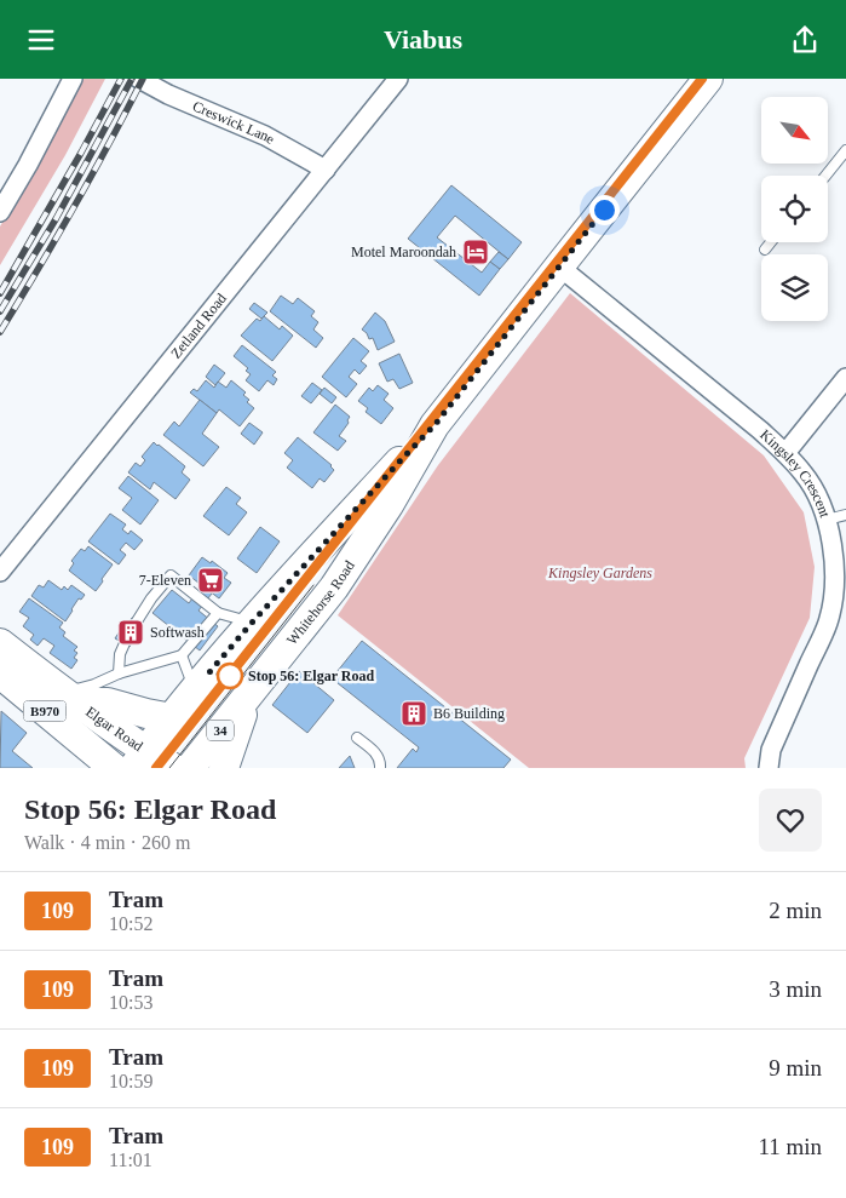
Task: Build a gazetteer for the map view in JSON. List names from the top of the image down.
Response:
{
  "streets": {
    "main road": [
      "Whitehorse Road",
      "B970",
      "Elgar Road",
      "34"
    ],
    "street": ["Creswick Lane", "Zetland Road", "Kingsley Crescent"]
  },
  "crossings": [
    ["Creswick Lane", "Zetland Road"],
    ["Kingsley Crescent", "Whitehorse Road"],
    ["Whitehorse Road", "Elgar Road"]
  ],
  "parks": ["Kingsley Gardens"],
  "places": {
    "hotel": ["Motel Maroondah"],
    "supermarket": ["7-Eleven"],
    "building": ["Softwash", "B6 Building"],
    "other": ["Stop 56: Elgar Road"]
  },
  "lines": ["tram line 109"],
  "north": "bottom right",
  "page": {
    "header": "Viabus",
    "heading": ["Stop 56: Elgar Road", "Walk · 4 min · 260 m"],
    "list": [
      {
        "mark": "109",
        "name": "Tram",
        "note": "10:52",
        "value": "2 min"
      },
      {
        "mark": "109",
        "name": "Tram",
        "note": "10:53",
        "value": "3 min"
      },
      {
        "mark": "109",
        "name": "Tram",
        "note": "10:59",
        "value": "9 min"
      },
      {
        "mark": "109",
        "name": "Tram",
        "note": "11:01",
        "value": "11 min"
      }
    ]
  }
}
